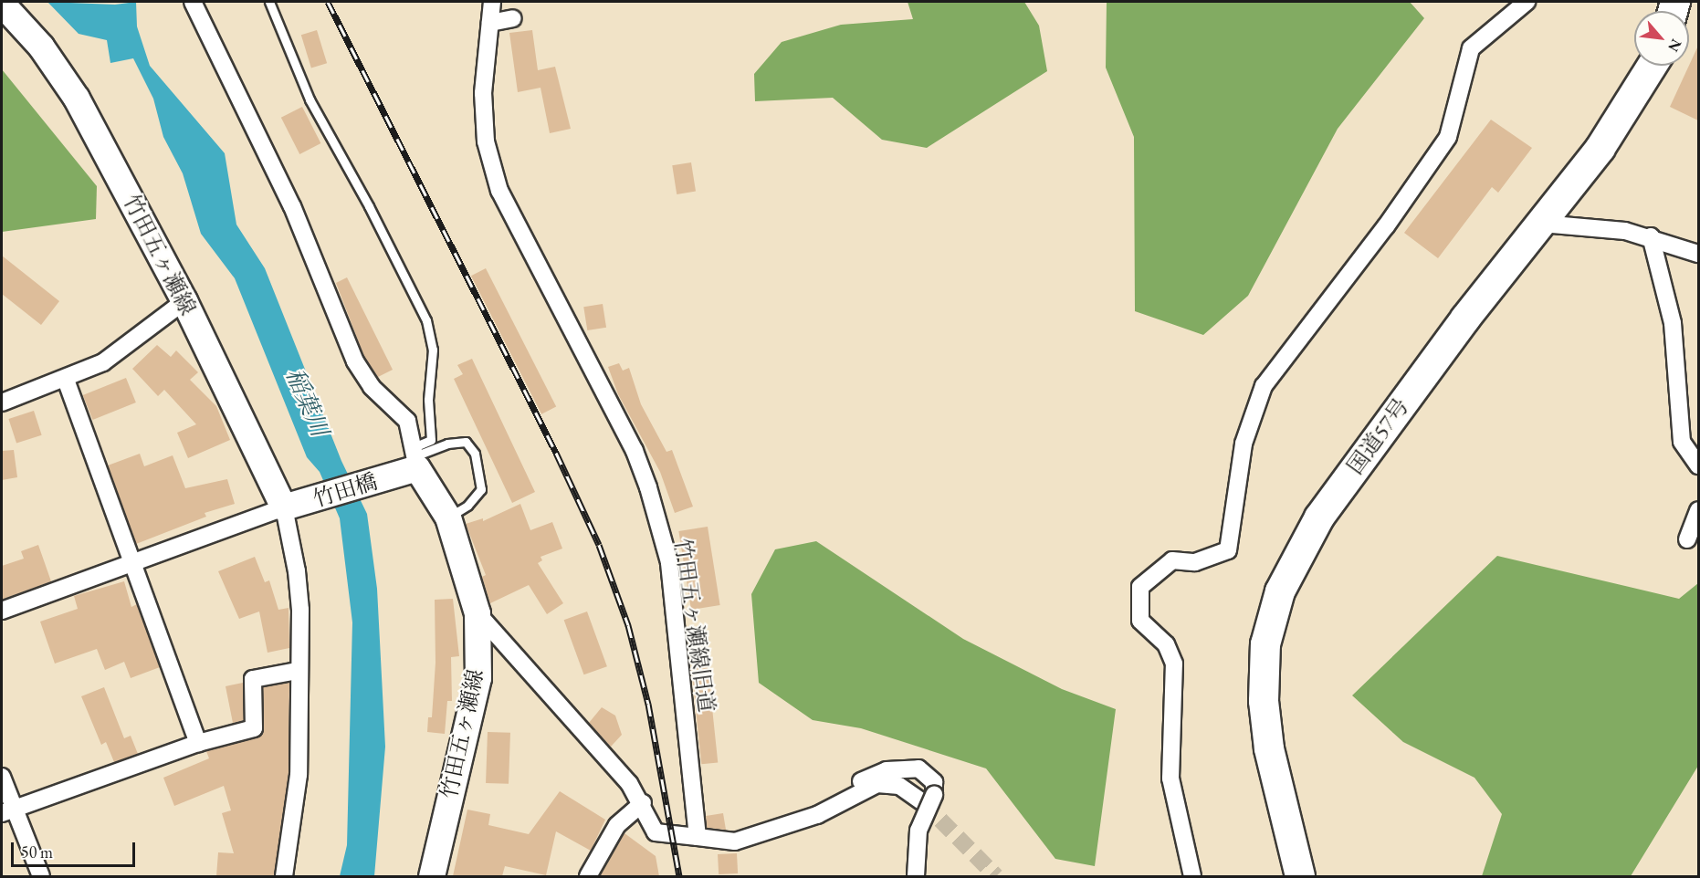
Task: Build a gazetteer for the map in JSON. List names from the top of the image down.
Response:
{
  "streets": {
    "highway": ["国道57号"],
    "main road": ["竹田五ヶ瀬線", "竹田橋"],
    "street": ["竹田五ヶ瀬線旧道"]
  },
  "crossings": [
    ["竹田五ヶ瀬線", "竹田橋"]
  ],
  "water": ["稲葉川"],
  "scale_bar": "50 m",
  "north": "bottom right"
}
